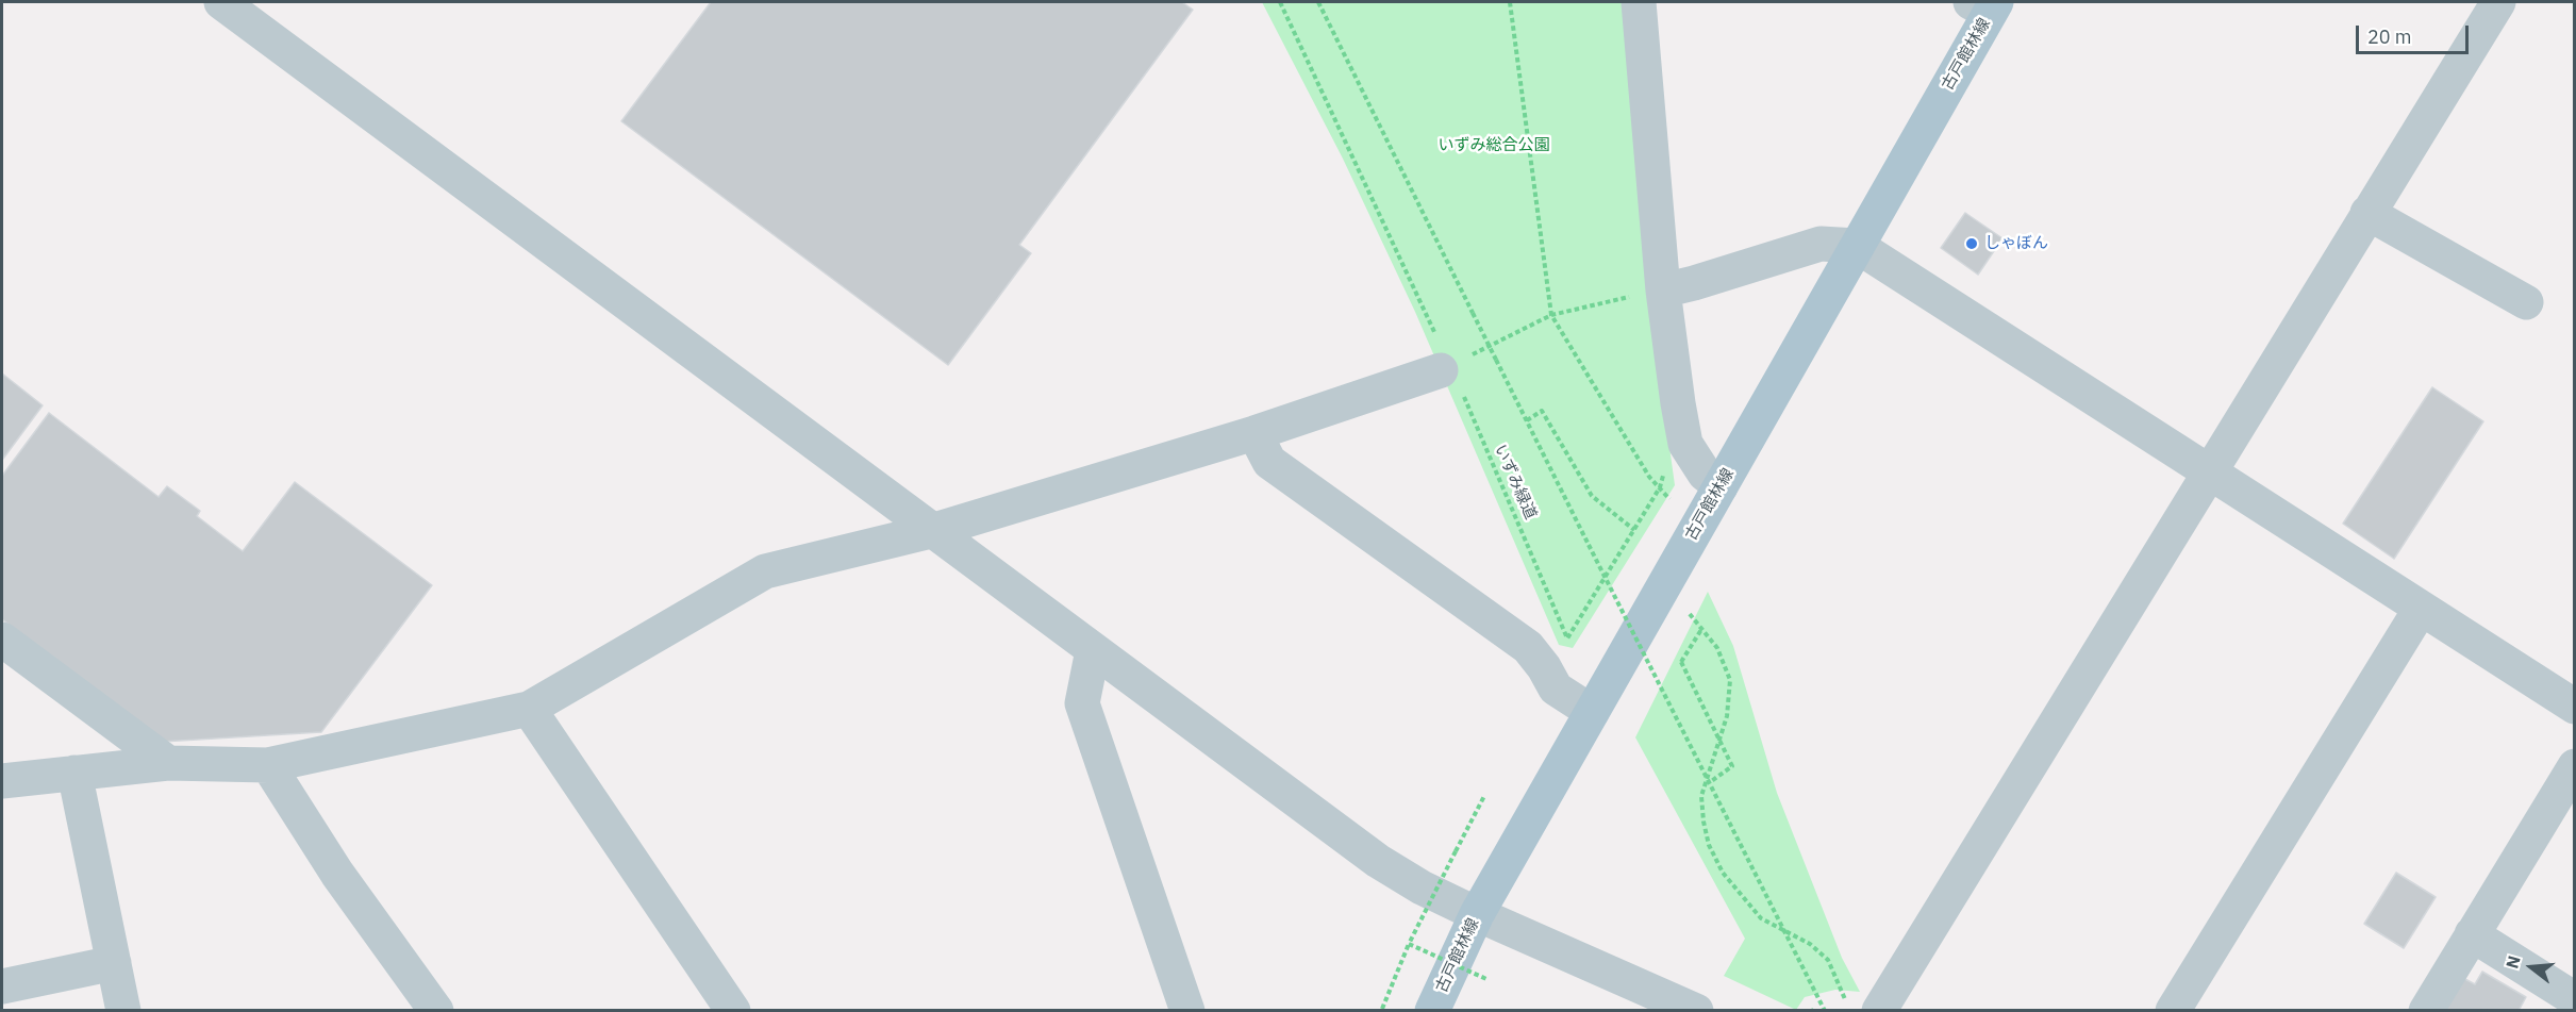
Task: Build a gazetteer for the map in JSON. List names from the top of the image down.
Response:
{
  "streets": {
    "main road": ["古戸館林線"],
    "path": ["いずみ緑道"]
  },
  "parks": ["いずみ総合公園"],
  "places": ["しゃぼん"],
  "scale_bar": "20 m",
  "north": "left"
}
